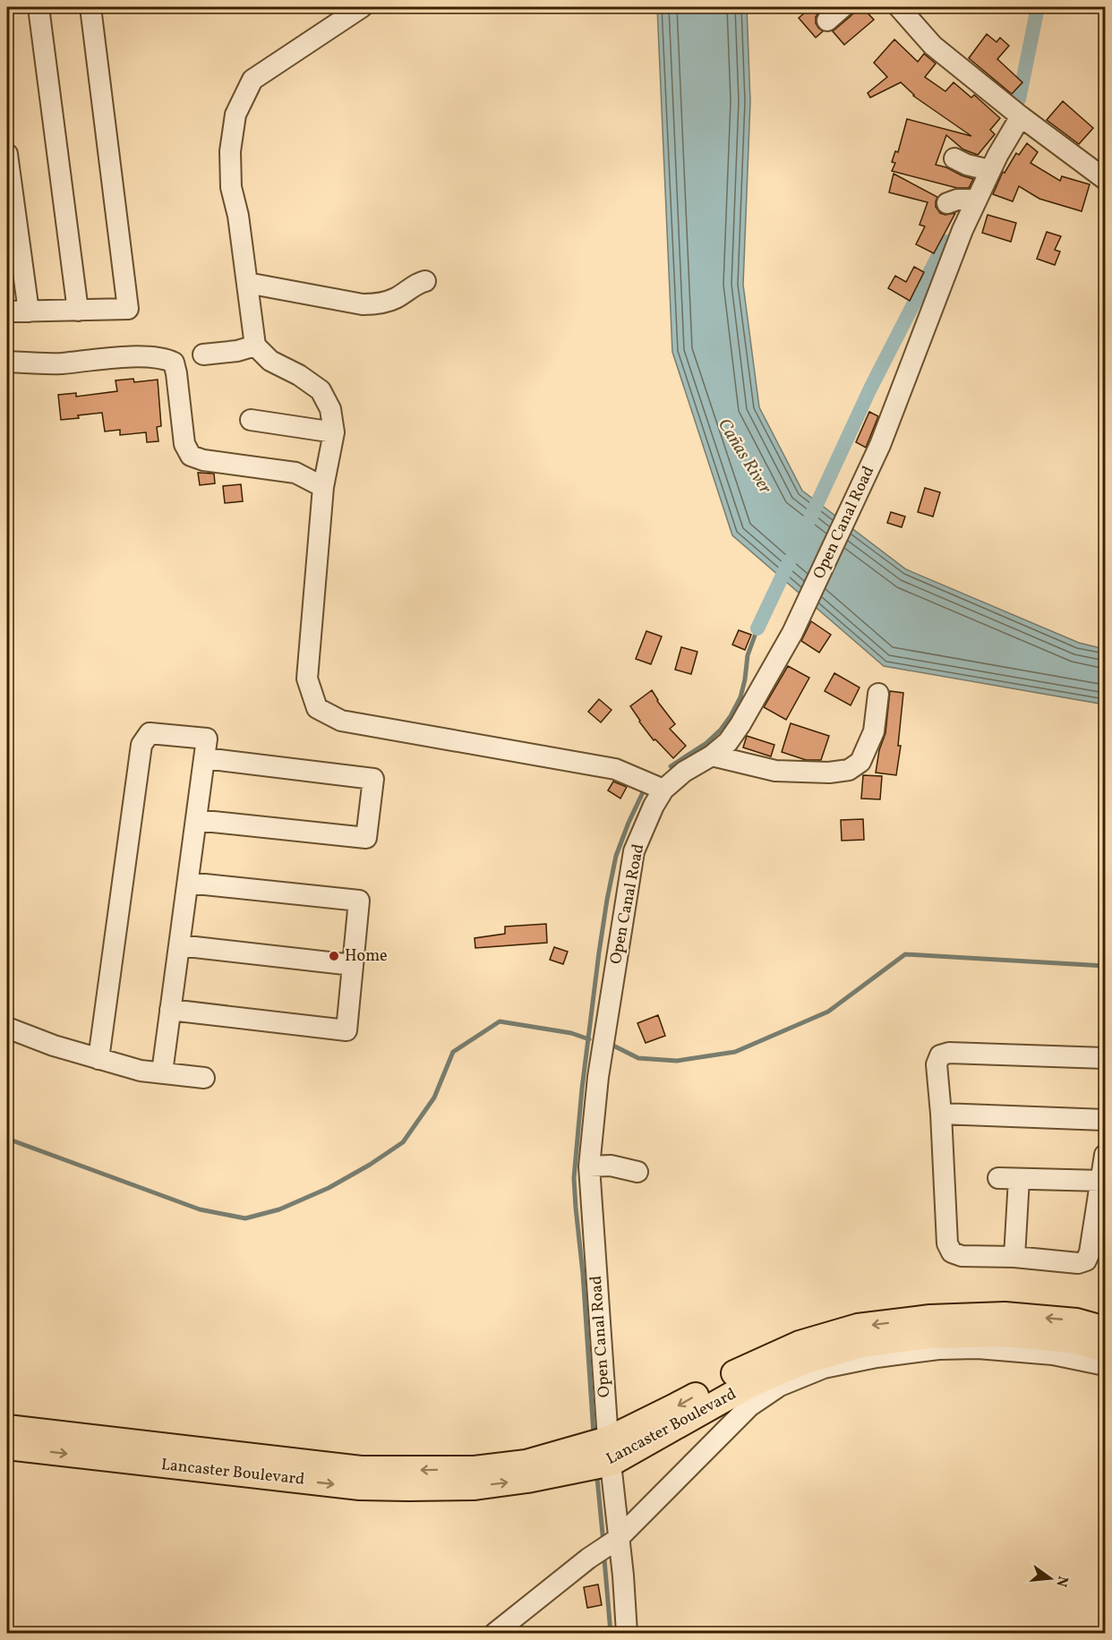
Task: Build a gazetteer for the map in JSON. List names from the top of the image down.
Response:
{
  "streets": {
    "main road": ["Lancaster Boulevard"],
    "street": ["Open Canal Road"]
  },
  "crossings": [
    ["Open Canal Road", "Lancaster Boulevard"]
  ],
  "water": ["Cañas River"],
  "places": ["Home"],
  "north": "right"
}
